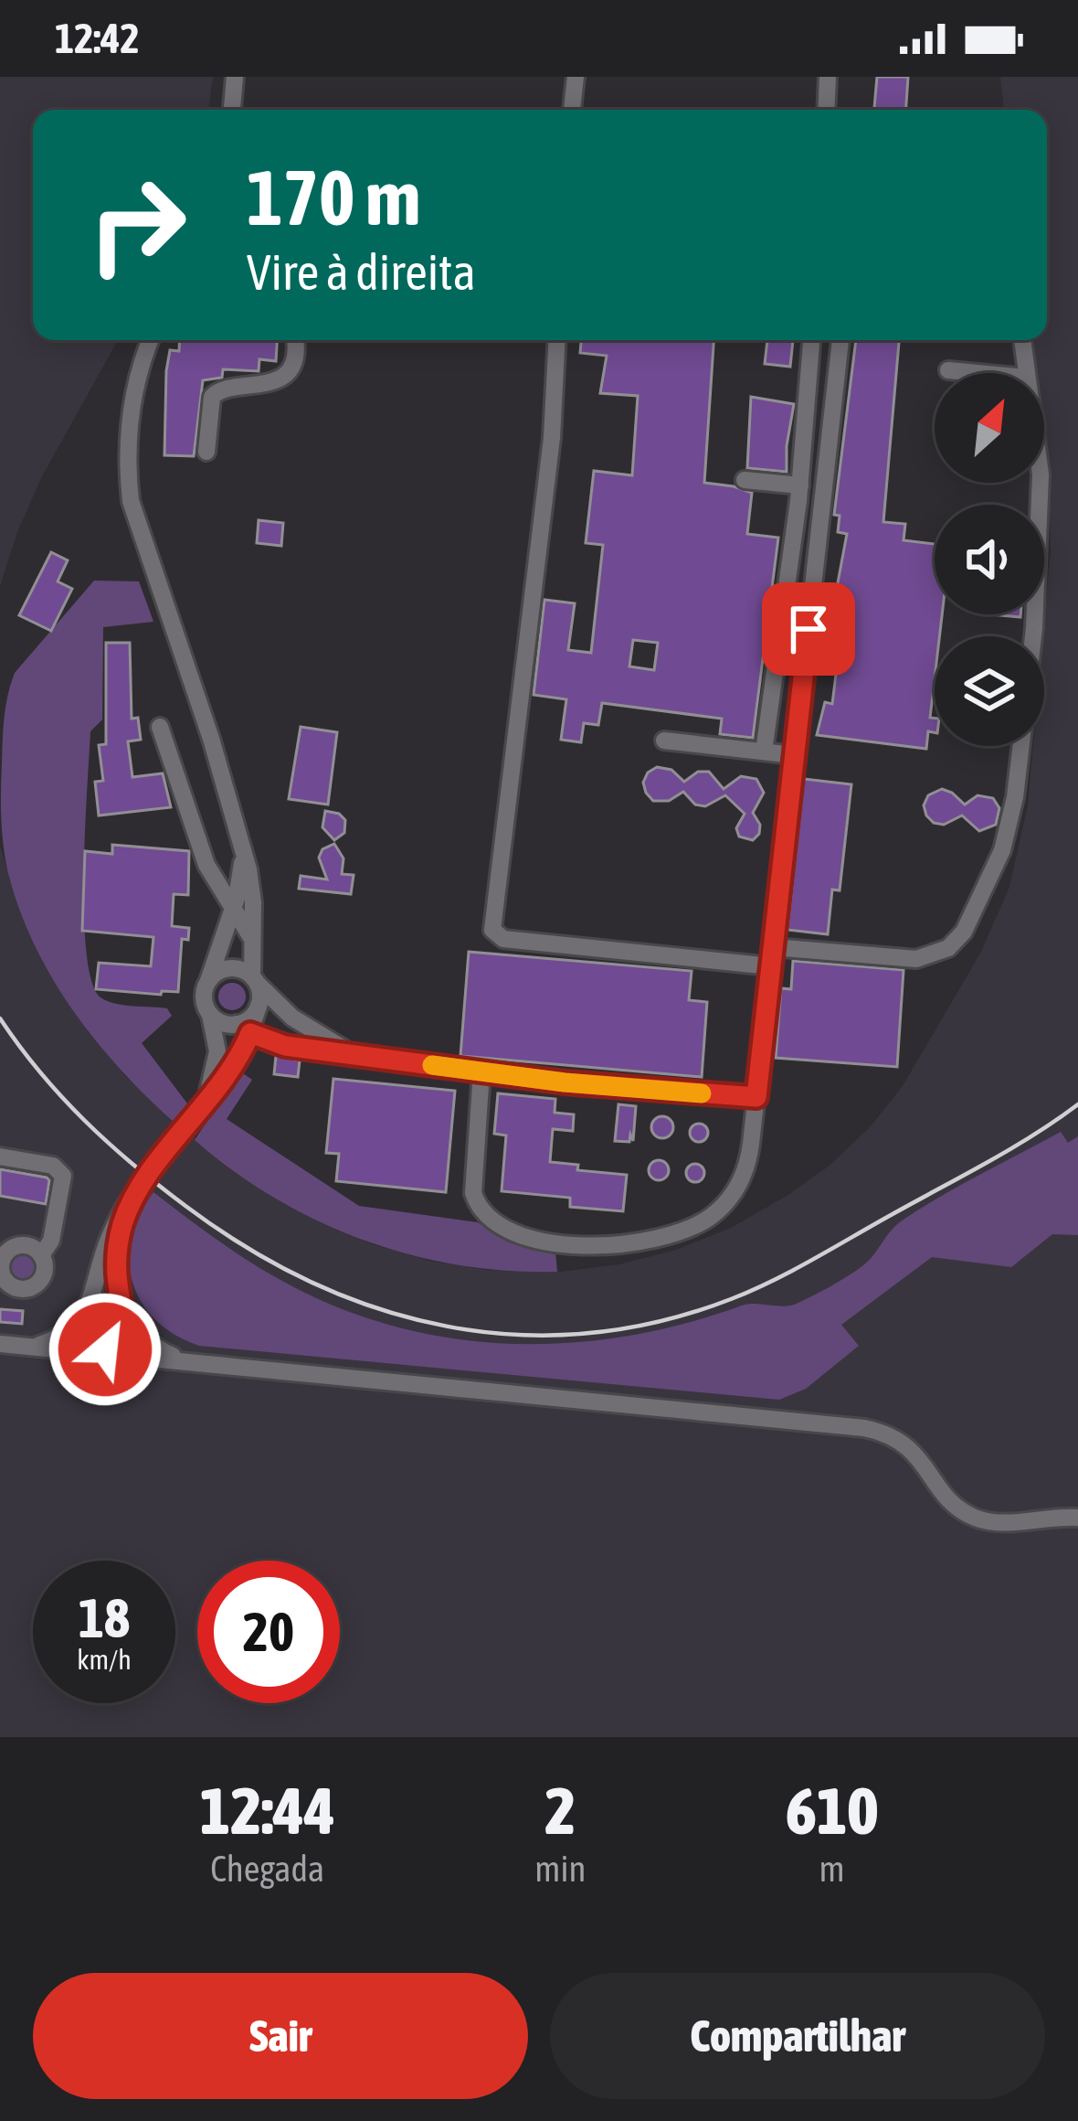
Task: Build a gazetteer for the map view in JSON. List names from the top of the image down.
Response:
{
  "north": "top right",
  "page": {
    "status": "12:42",
    "turn": ["170 m", "Vire à direita"],
    "speed": "18 km/h",
    "limit": "20",
    "eta": [
      "12:44",
      "Chegada",
      "2",
      "min",
      "610",
      "m"
    ],
    "buttons": ["Sair", "Compartilhar"]
  }
}
